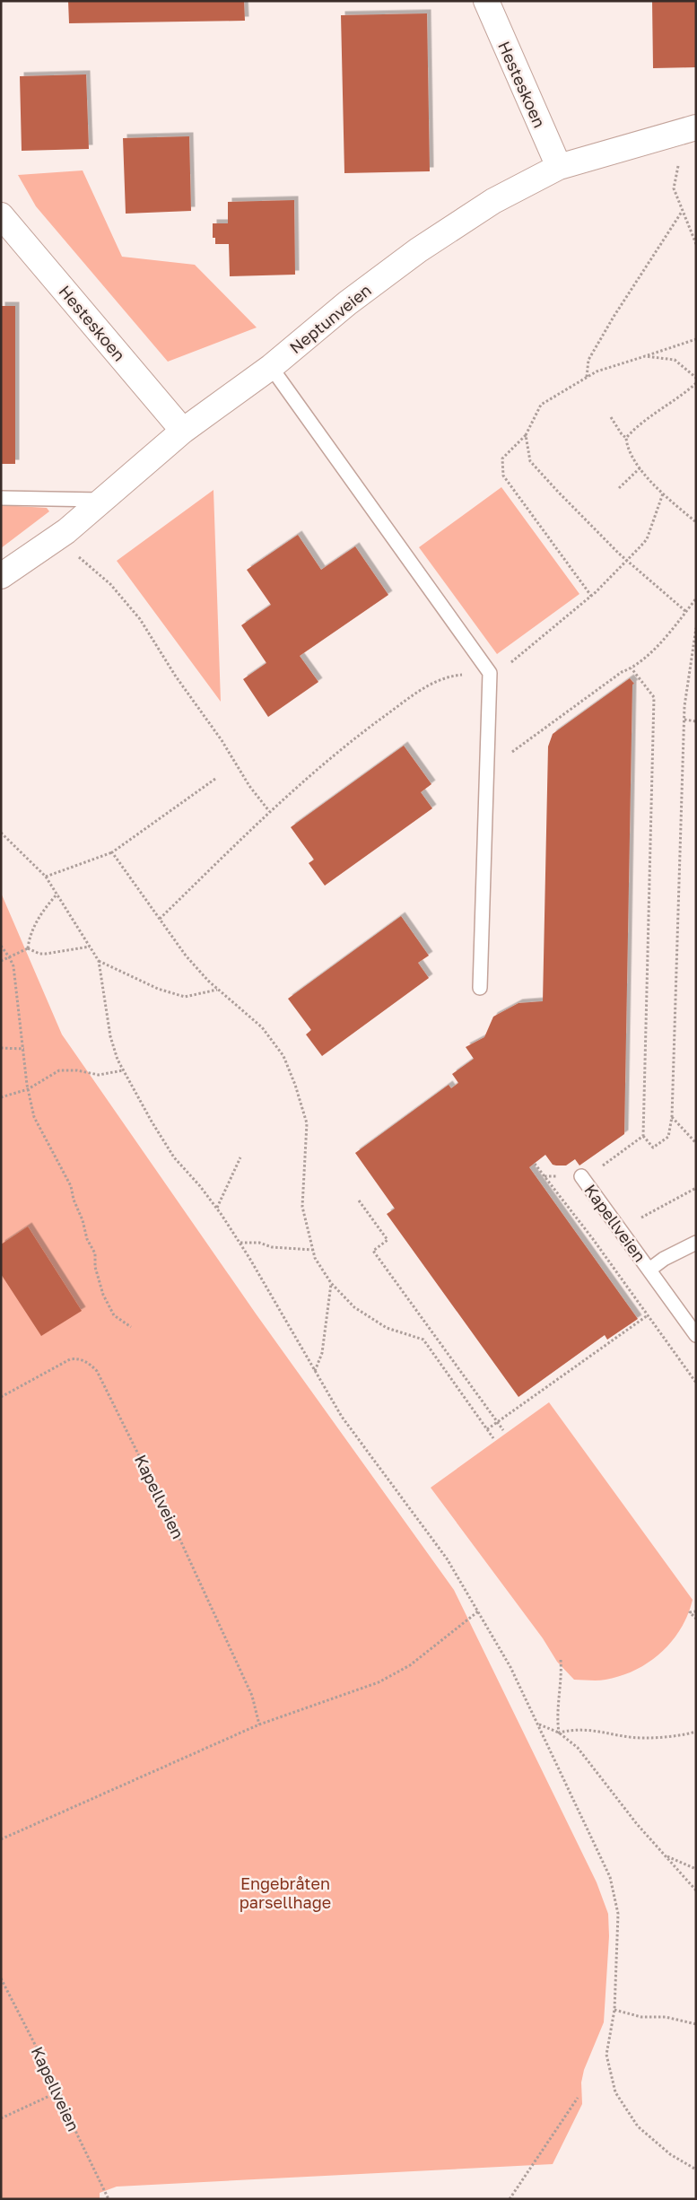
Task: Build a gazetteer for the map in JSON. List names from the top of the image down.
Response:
{
  "streets": {
    "street": ["Hesteskoen", "Neptunveien"],
    "lane": ["Kapellveien"]
  },
  "crossings": [
    ["Hesteskoen", "Neptunveien"]
  ],
  "parks": ["Engebråten parsellhage"]
}
